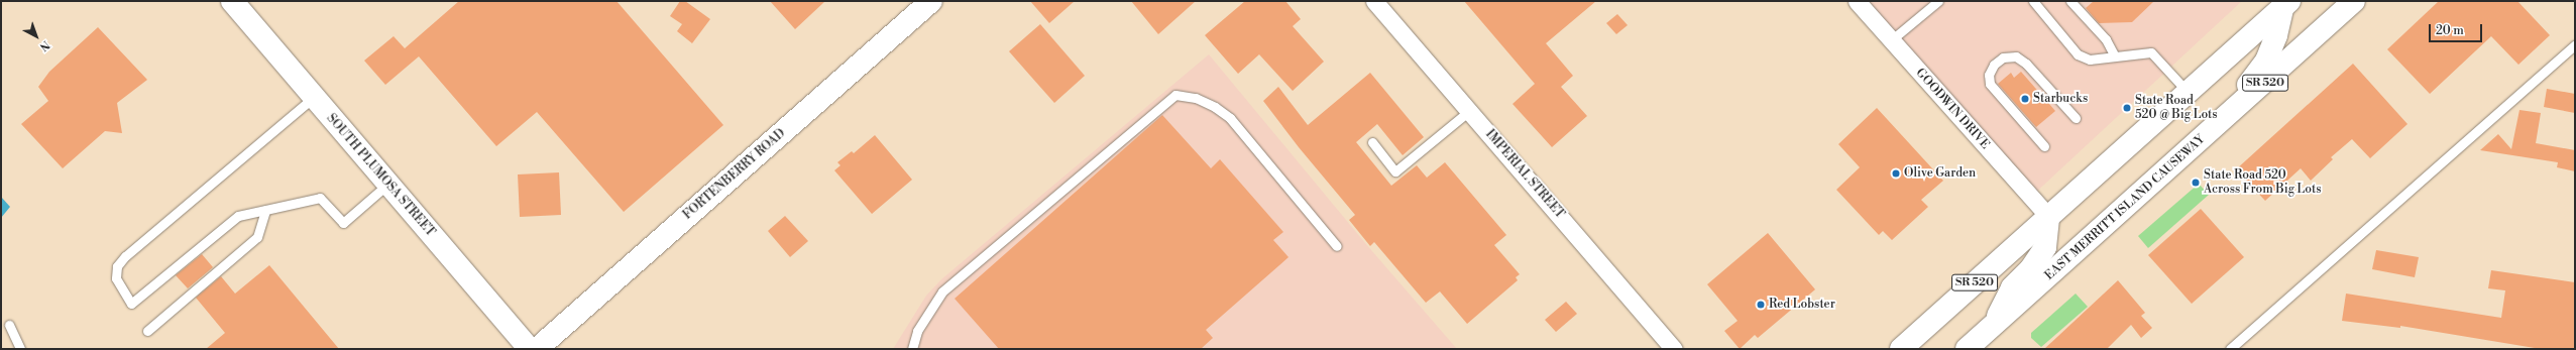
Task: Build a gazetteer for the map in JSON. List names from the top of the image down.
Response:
{
  "streets": {
    "main road": [
      "SR 520",
      "FORTENBERRY ROAD",
      "SOUTH PLUMOSA STREET",
      "EAST MERRITT ISLAND CAUSEWAY"
    ],
    "street": ["GOODWIN DRIVE", "IMPERIAL STREET"]
  },
  "crossings": [
    ["SR 520", "GOODWIN DRIVE"]
  ],
  "places": [
    "Starbucks",
    "State Road 520 @ Big Lots",
    "Olive Garden",
    "State Road 520 Across From Big Lots",
    "Red Lobster"
  ],
  "scale_bar": "20 m",
  "north": "bottom right"
}
